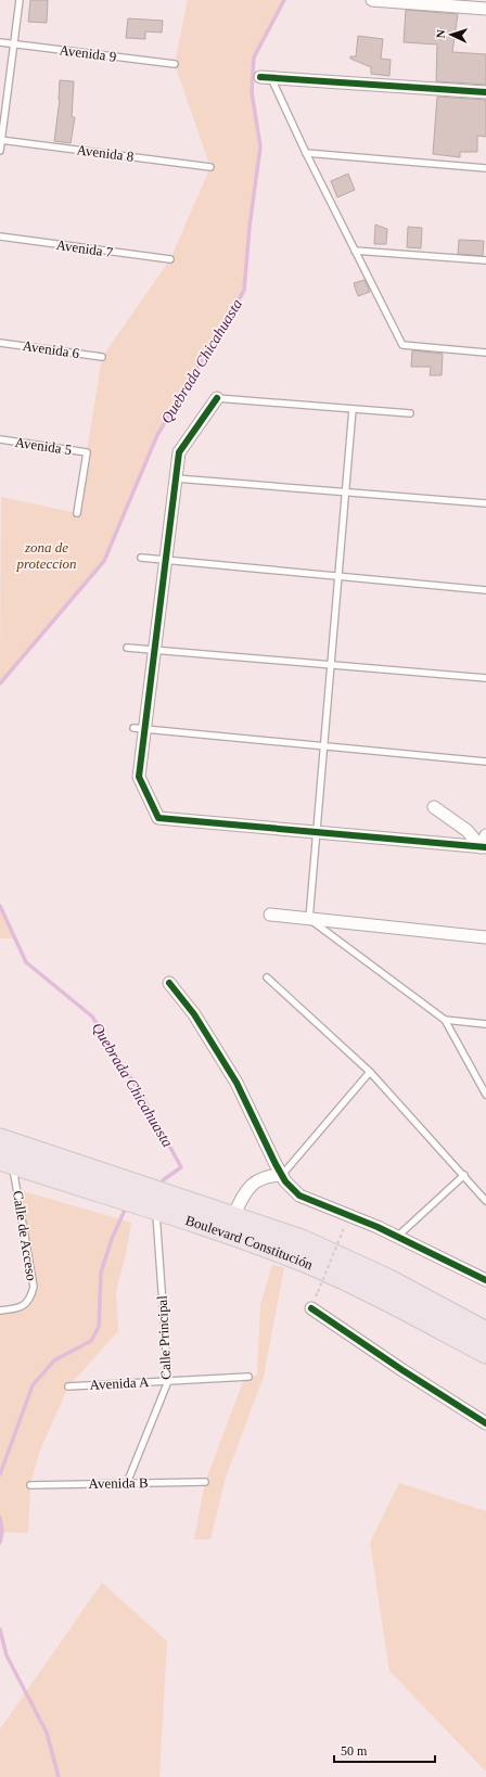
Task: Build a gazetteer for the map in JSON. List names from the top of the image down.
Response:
{
  "streets": {
    "highway": ["Boulevard Constitución"],
    "lane": [
      "Avenida 9",
      "Avenida 8",
      "Avenida 7",
      "Avenida 6",
      "Avenida 5",
      "Calle de Acceso",
      "Calle Principal",
      "Avenida A",
      "Avenida B"
    ]
  },
  "crossings": [
    ["Calle de Acceso", "Boulevard Constitución"],
    ["Boulevard Constitución", "Calle Principal"],
    ["Calle Principal", "Avenida A"],
    ["Calle Principal", "Avenida B"]
  ],
  "water": ["Quebrada Chicahuasta"],
  "parks": ["zona de proteccion"],
  "scale_bar": "50 m",
  "north": "left"
}
